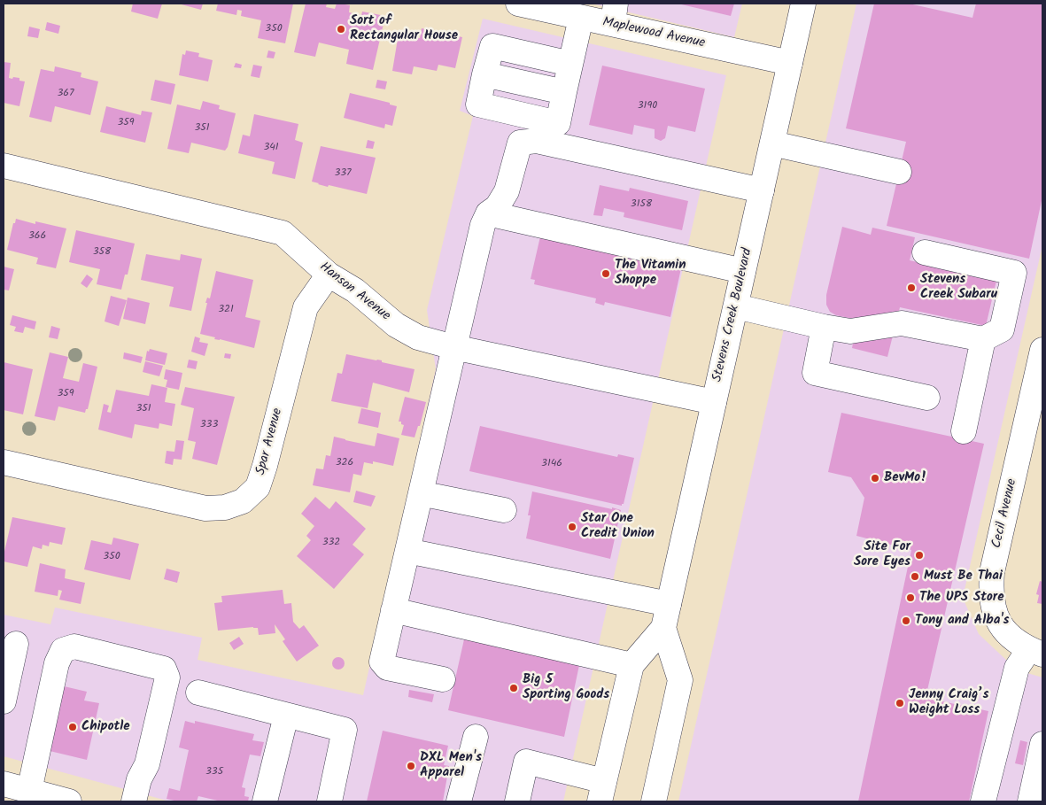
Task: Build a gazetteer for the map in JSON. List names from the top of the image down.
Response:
{
  "streets": {
    "street": [
      "Maplewood Avenue",
      "Hanson Avenue",
      "Stevens Creek Boulevard",
      "Spar Avenue",
      "Cecil Avenue"
    ]
  },
  "crossings": [
    ["Maplewood Avenue", "Stevens Creek Boulevard"],
    ["Hanson Avenue", "Stevens Creek Boulevard"],
    ["Hanson Avenue", "Spar Avenue"]
  ],
  "places": [
    "Sort of Rectangular House",
    "The Vitamin Shoppe",
    "Stevens Creek Subaru",
    "BevMo!",
    "Star One Credit Union",
    "Site For Sore Eyes",
    "Must Be Thai",
    "The UPS Store",
    "Tony and Alba's",
    "Big 5 Sporting Goods",
    "Jenny Craig’s Weight Loss",
    "Chipotle",
    "DXL Men's Apparel"
  ],
  "house_numbers": [
    "350",
    "367",
    "3190",
    "359",
    "351",
    "341",
    "337",
    "3158",
    "366",
    "358",
    "321",
    "359",
    "351",
    "333",
    "326",
    "3146",
    "332",
    "350",
    "335"
  ]
}
